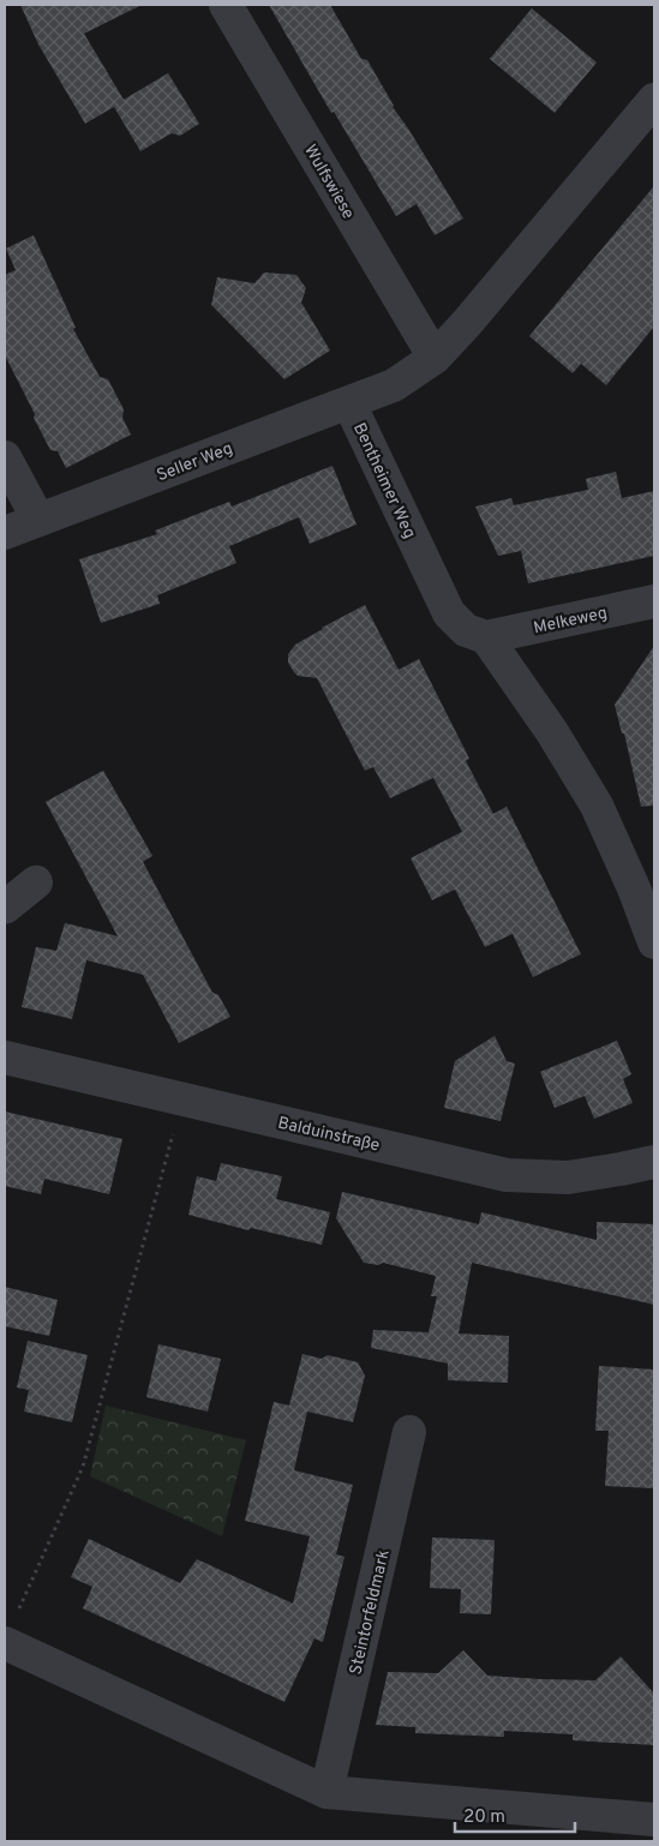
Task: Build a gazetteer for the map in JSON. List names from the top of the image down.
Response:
{
  "streets": {
    "street": [
      "Wulfswiese",
      "Seller Weg",
      "Bentheimer Weg",
      "Melkeweg",
      "Balduinstraße",
      "Steintorfeldmark"
    ]
  },
  "crossings": [
    ["Wulfswiese", "Bentheimer Weg"],
    ["Seller Weg", "Bentheimer Weg"],
    ["Bentheimer Weg", "Melkeweg"]
  ],
  "scale_bar": "20 m"
}
